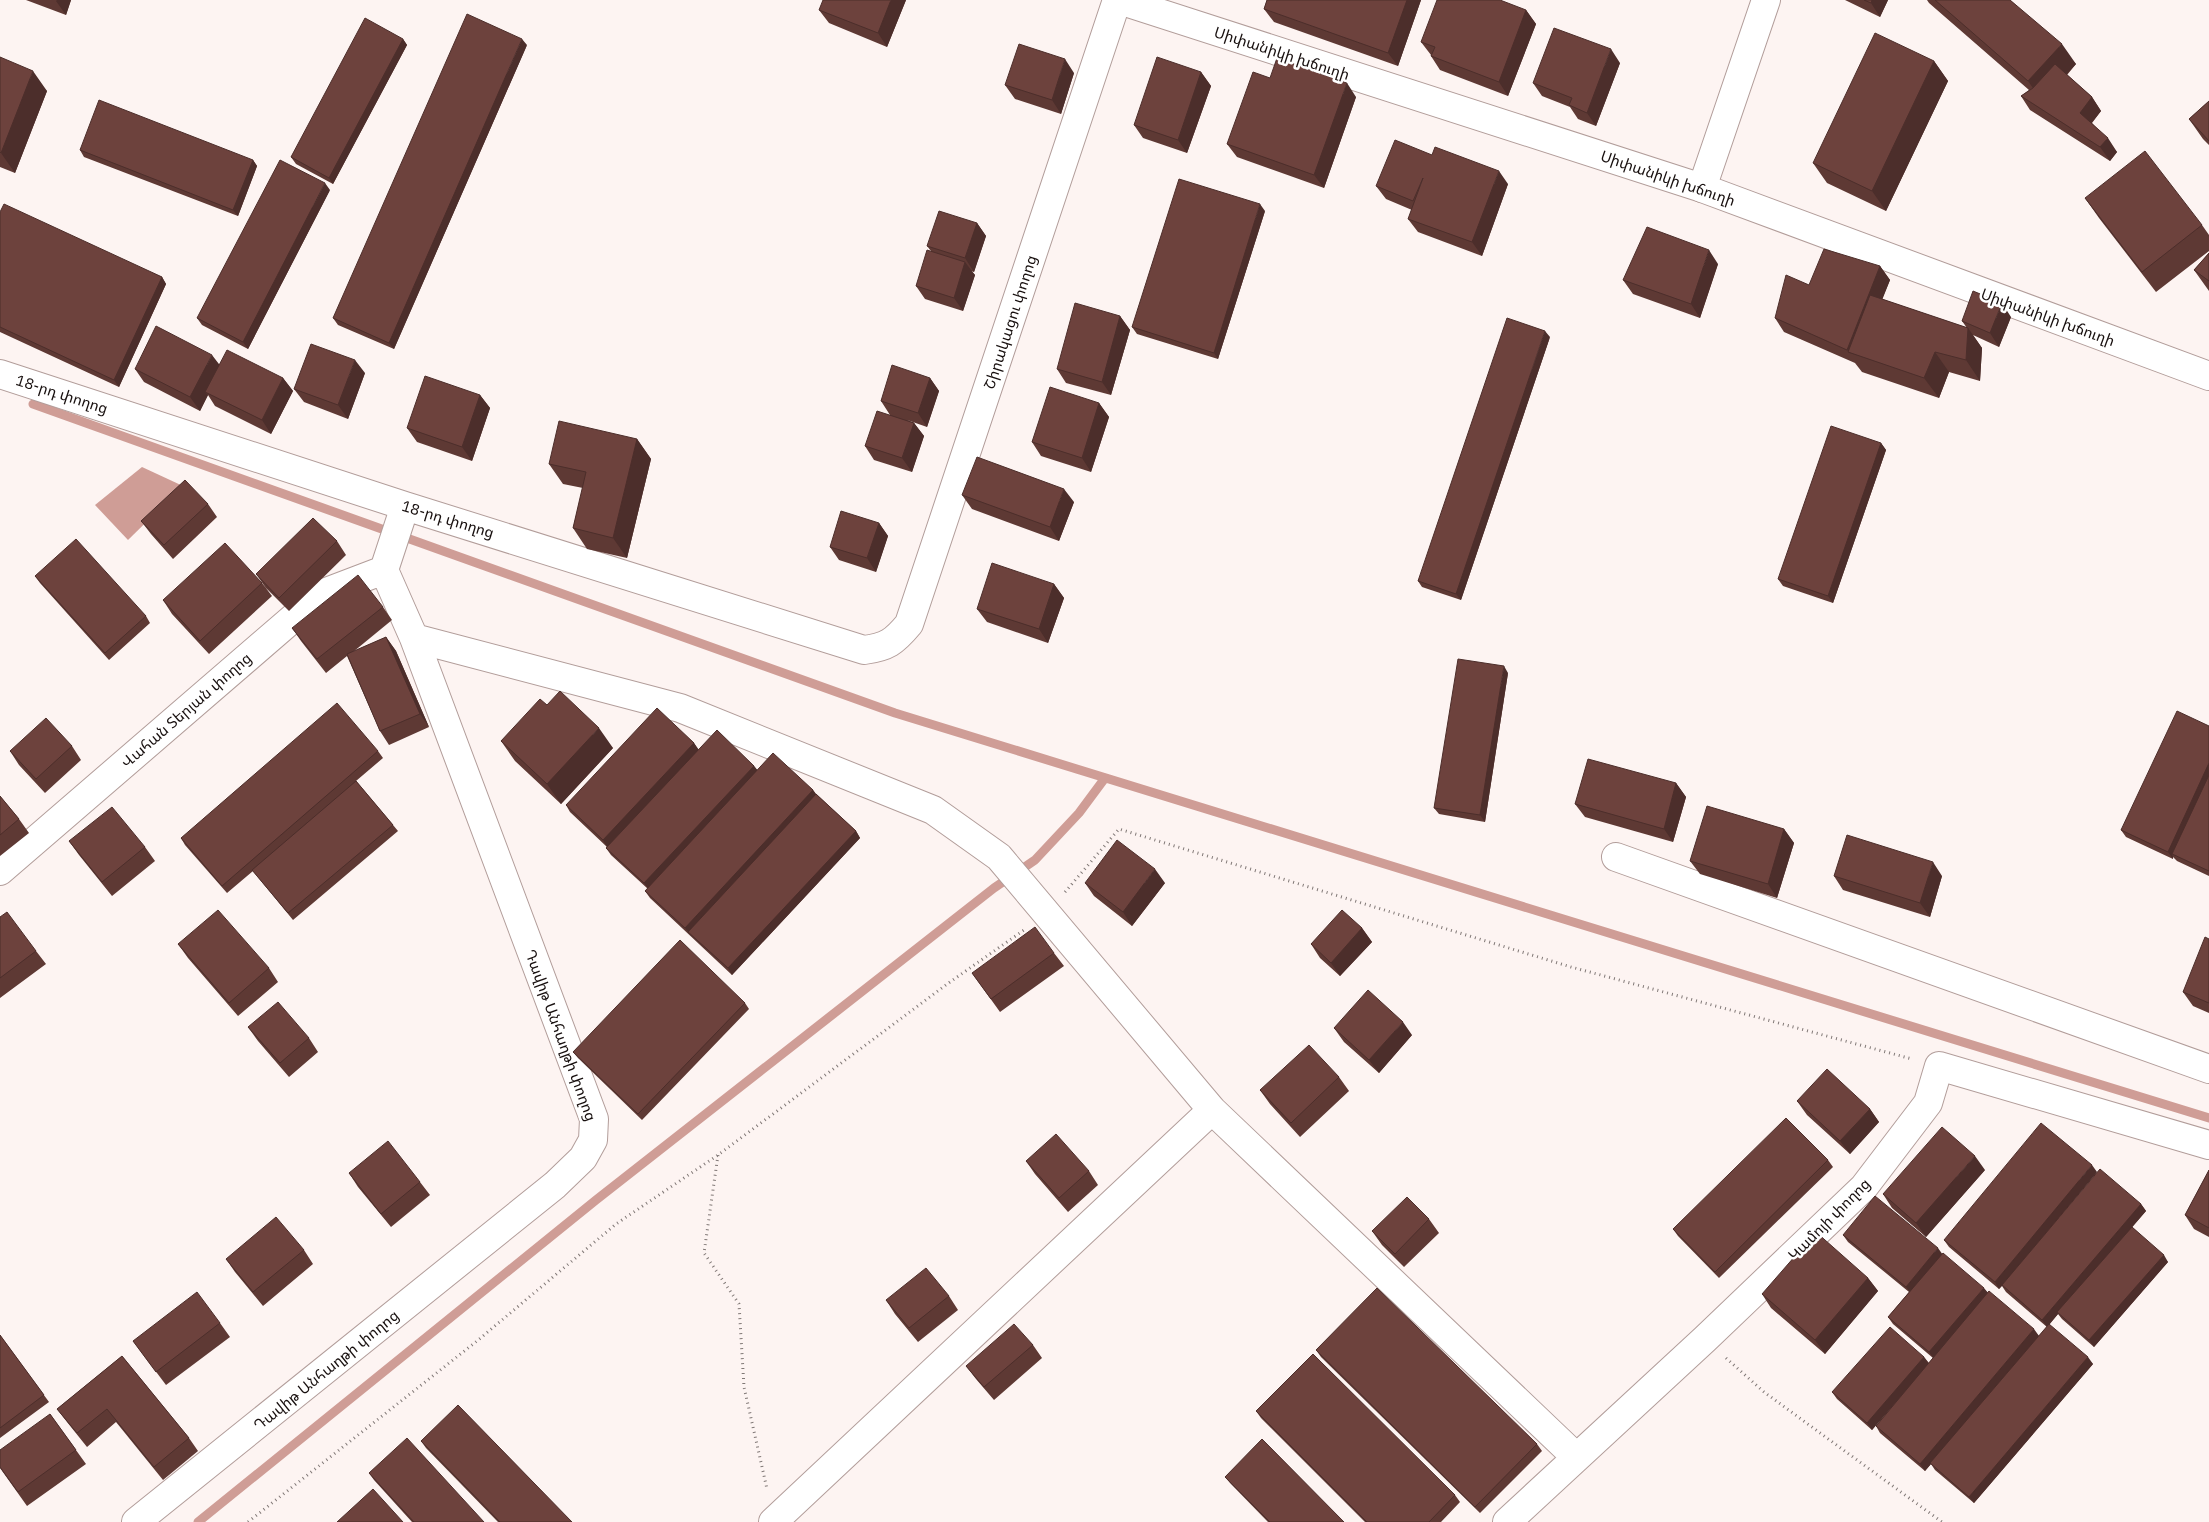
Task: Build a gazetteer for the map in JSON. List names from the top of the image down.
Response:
{
  "streets": {
    "street": [
      "Սիփանիկի խճուղի",
      "Շիրակացու փողոց",
      "18-րդ փողոց",
      "Վահան Տերյան փողոց",
      "Դավիթ Անհաղթի փողոց",
      "Կամոյի փողոց"
    ]
  },
  "crossings": [
    ["Սիփանիկի խճուղի", "Շիրակացու փողոց"],
    ["Շիրակացու փողոց", "18-րդ փողոց"],
    ["Վահան Տերյան փողոց", "Դավիթ Անհաղթի փողոց"]
  ]
}
